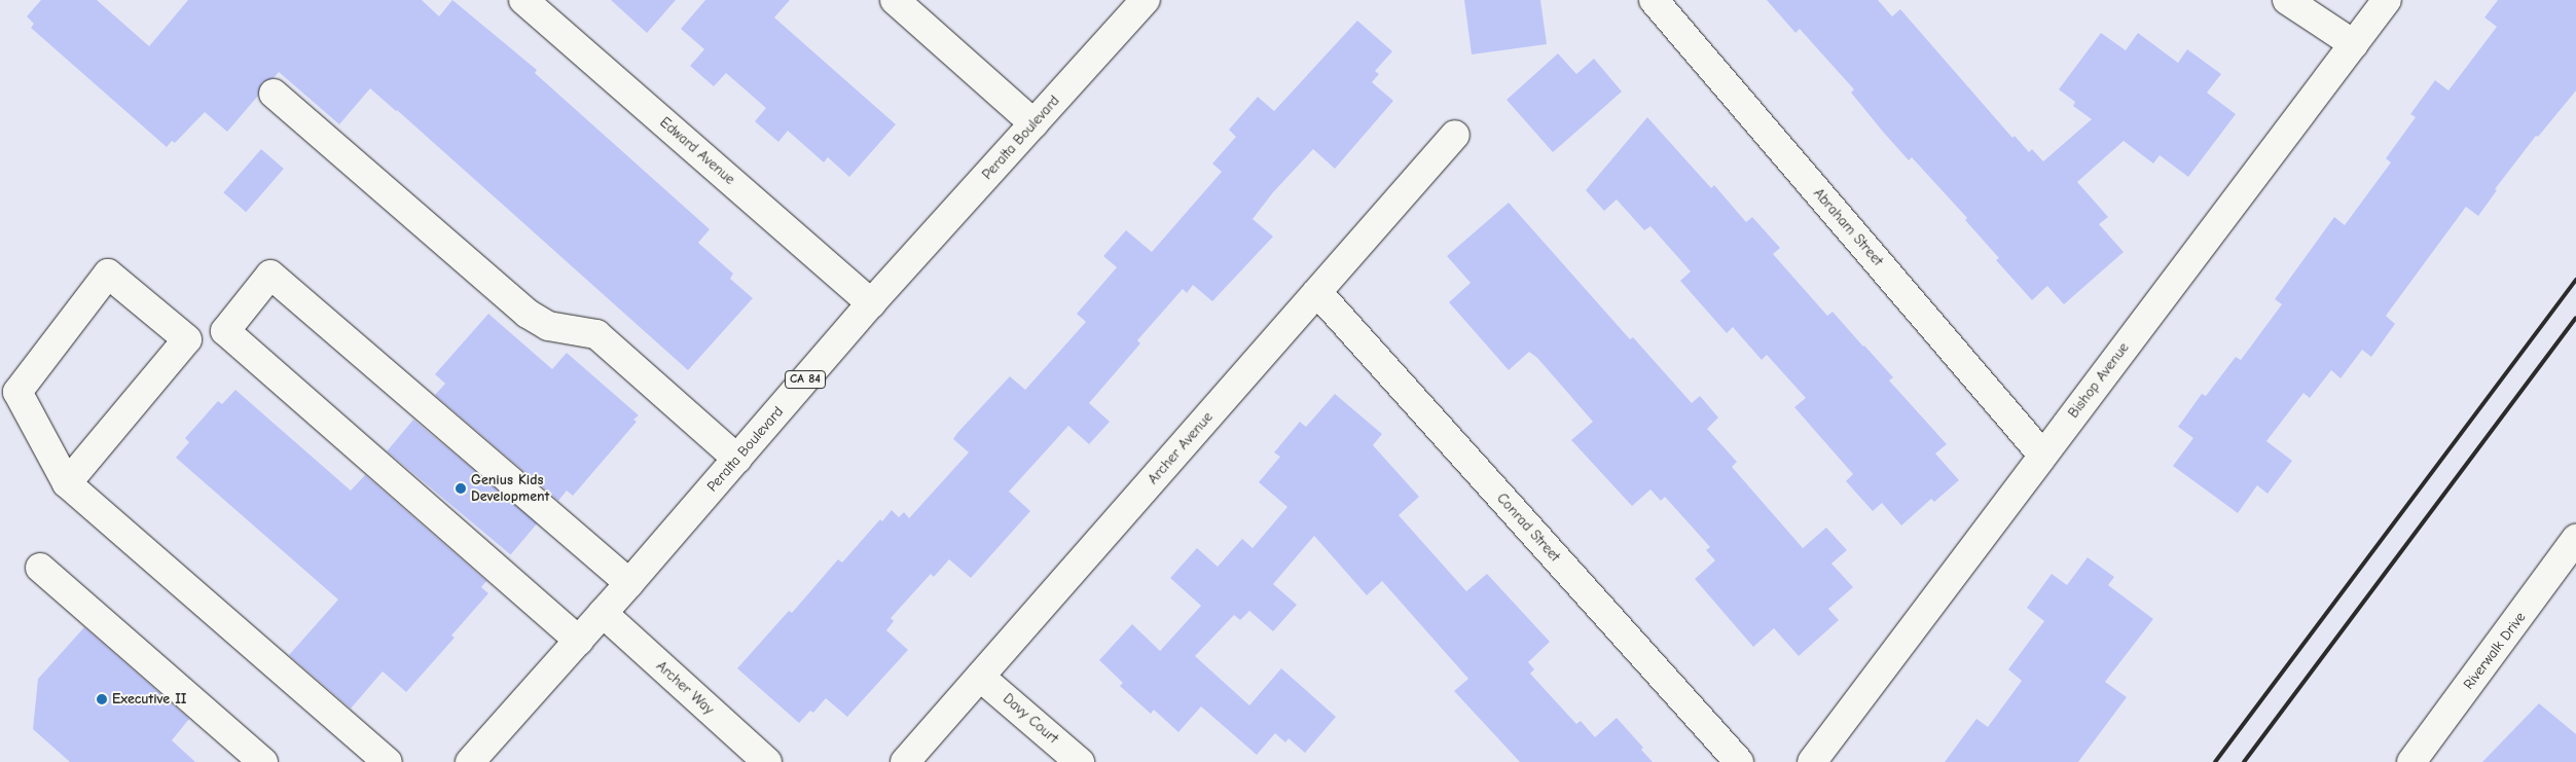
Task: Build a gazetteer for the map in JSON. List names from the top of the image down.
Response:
{
  "streets": {
    "street": [
      "Peralta Boulevard",
      "Edward Avenue",
      "Abraham Street",
      "CA 84",
      "Bishop Avenue",
      "Archer Avenue",
      "Conrad Street",
      "Riverwalk Drive",
      "Archer Way",
      "Davy Court"
    ]
  },
  "crossings": [
    ["Peralta Boulevard", "Edward Avenue"],
    ["Peralta Boulevard", "Archer Way"],
    ["Abraham Street", "Bishop Avenue"],
    ["Archer Avenue", "Conrad Street"],
    ["Archer Avenue", "Davy Court"]
  ],
  "places": ["Genius Kids Development", "Executive II"]
}
